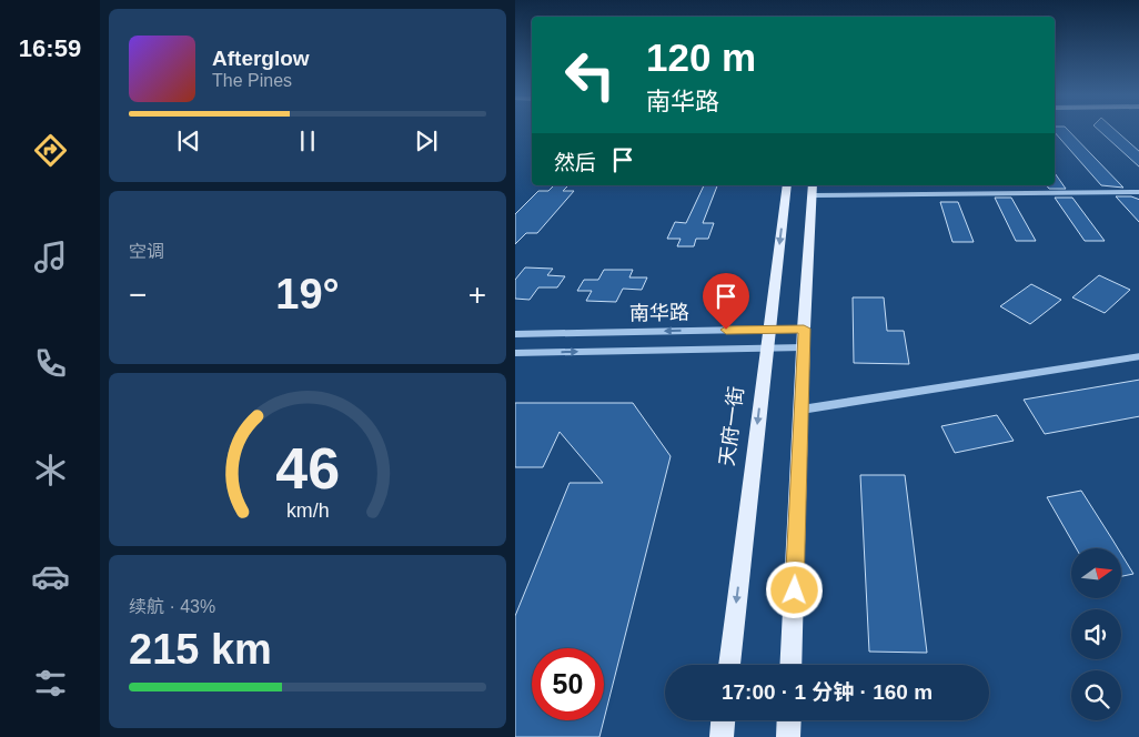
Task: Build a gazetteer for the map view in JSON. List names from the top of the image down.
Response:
{
  "streets": {
    "main road": ["天府一街"],
    "street": ["南华路"]
  },
  "crossings": [
    ["南华路", "天府一街"]
  ],
  "north": "right",
  "page": {
    "tabs": "16:59",
    "turn": ["120 m", "南华路"],
    "song": ["Afterglow", "The Pines"],
    "then": "然后",
    "tile": [
      "空调",
      ["续航 · 43%", "215 km"]
    ],
    "heat": ["−", "19°", "+"],
    "limit": "50",
    "trip": "17:00 · 1 分钟 · 160 m",
    "gauge": ["46", "km/h"]
  }
}
